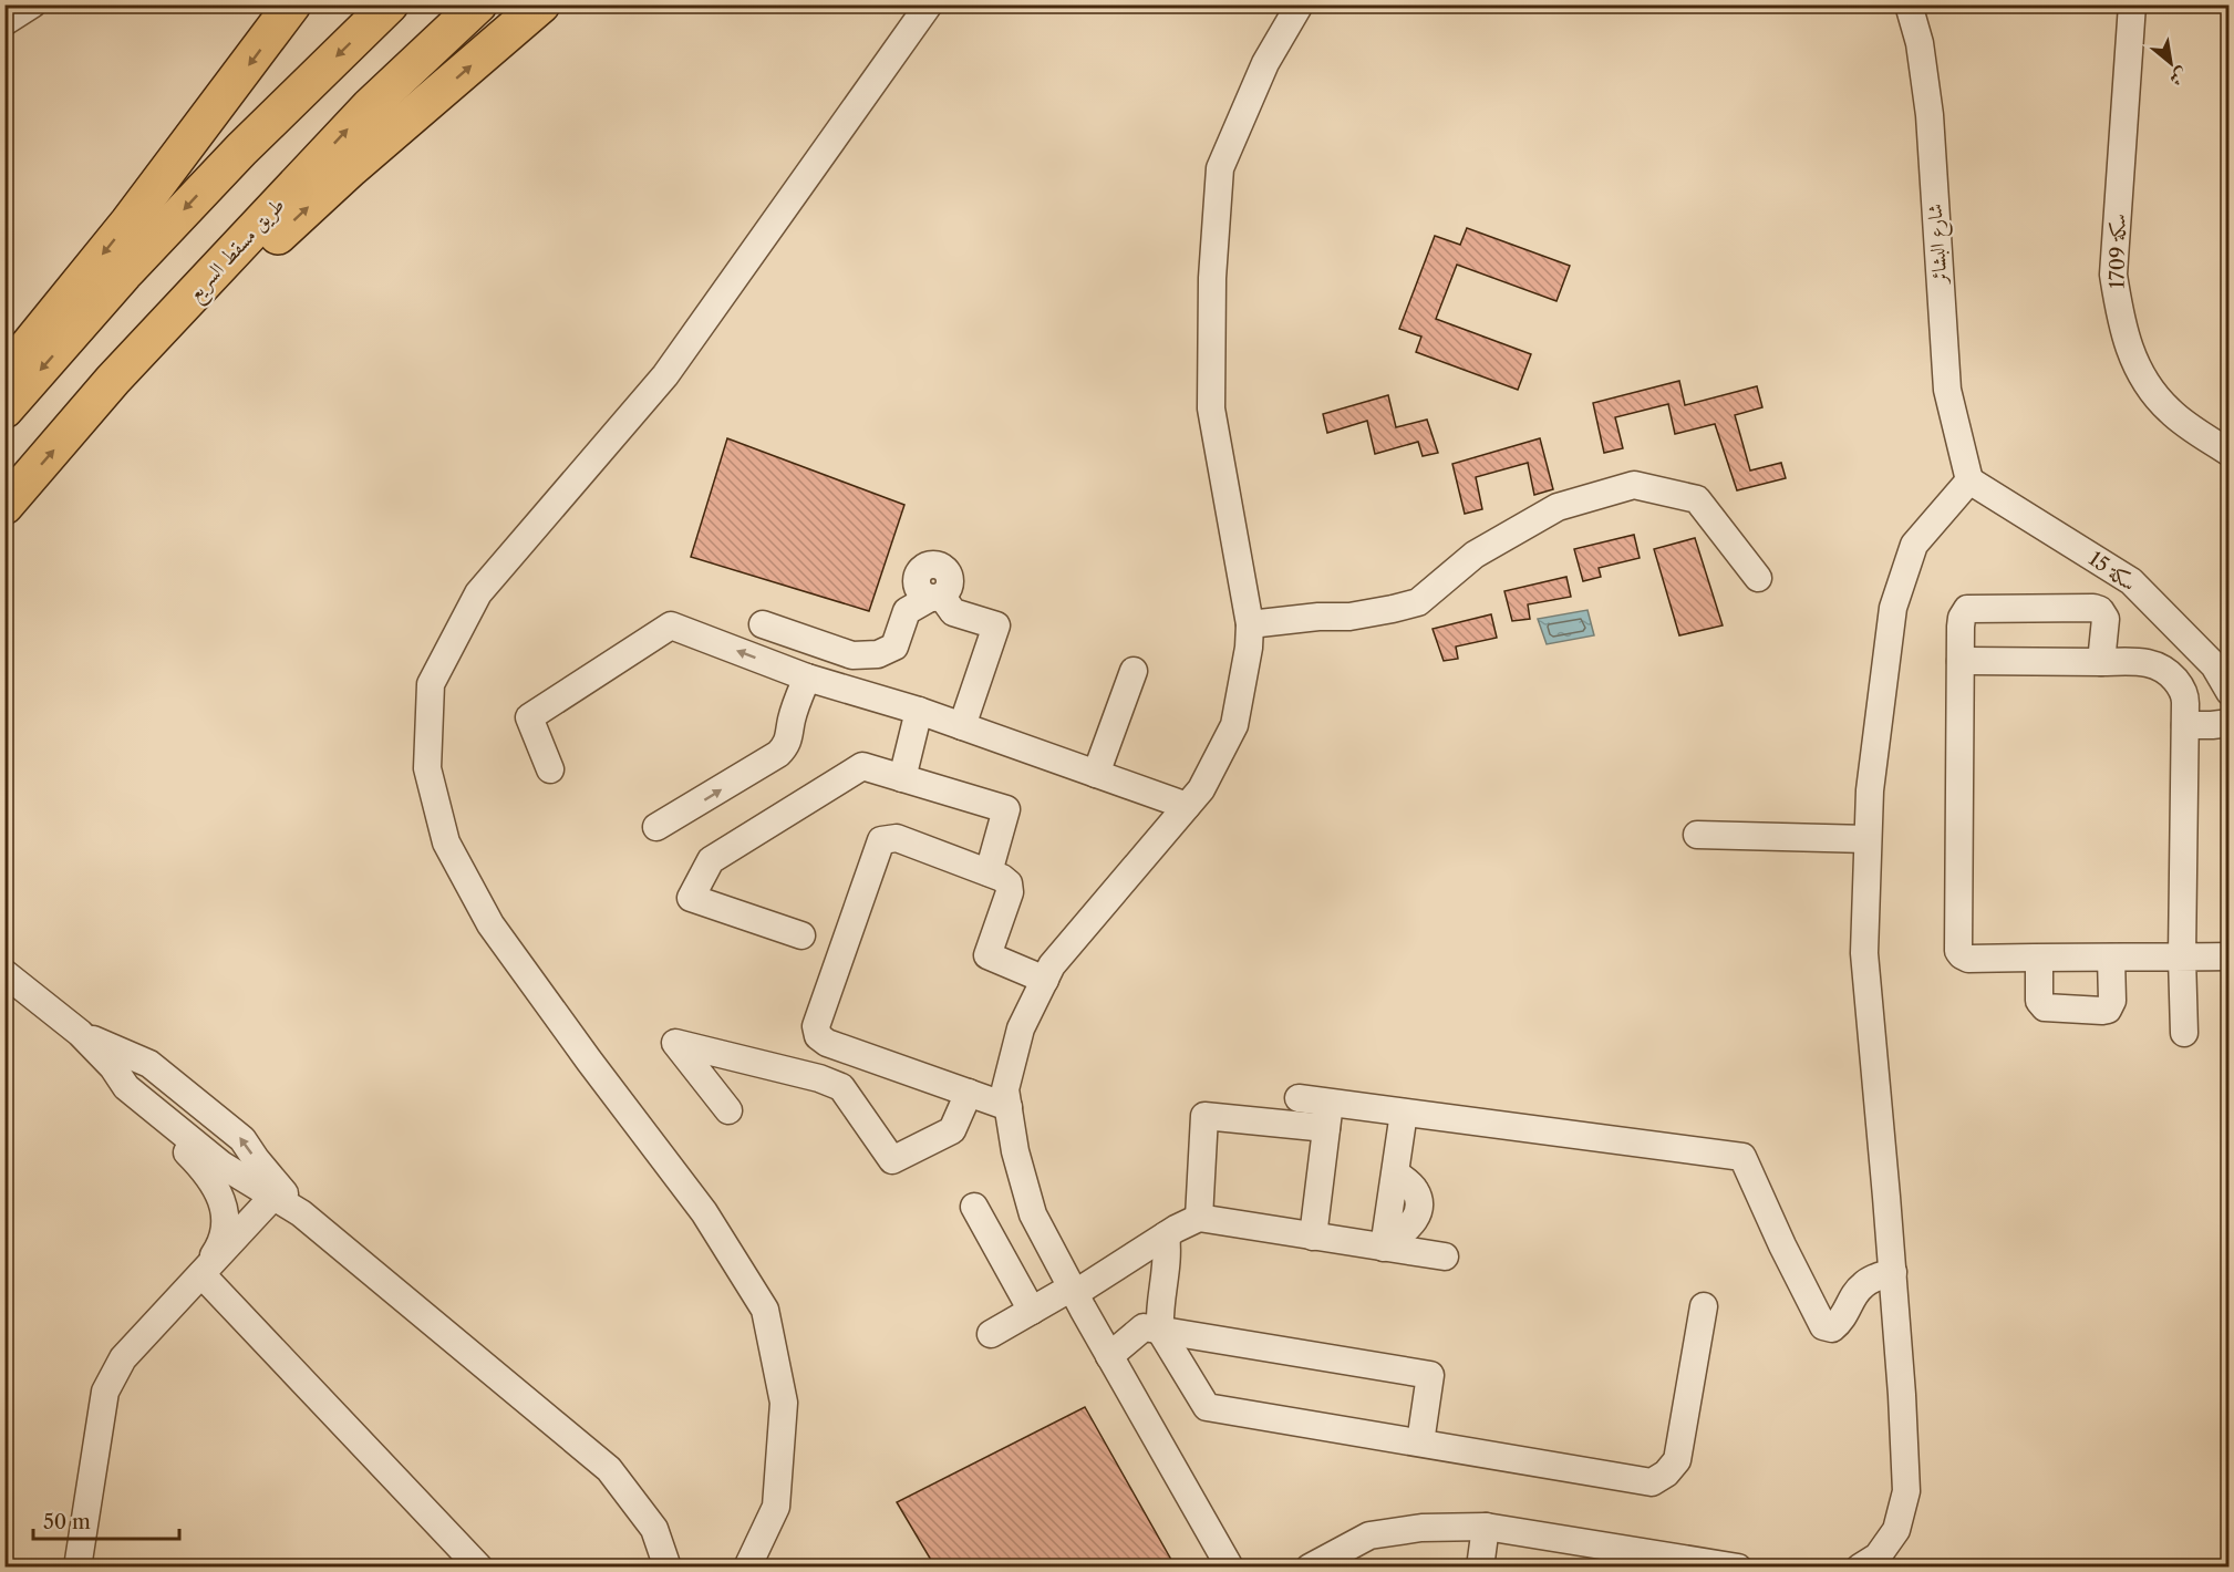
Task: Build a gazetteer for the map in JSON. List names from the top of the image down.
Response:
{
  "streets": {
    "highway": ["طريق مسقط السريع"],
    "street": ["شارع البشائر", "سكة 1709", "سكة 15"]
  },
  "crossings": [
    ["شارع البشائر", "سكة 15"]
  ],
  "scale_bar": "50 m",
  "north": "bottom right"
}
